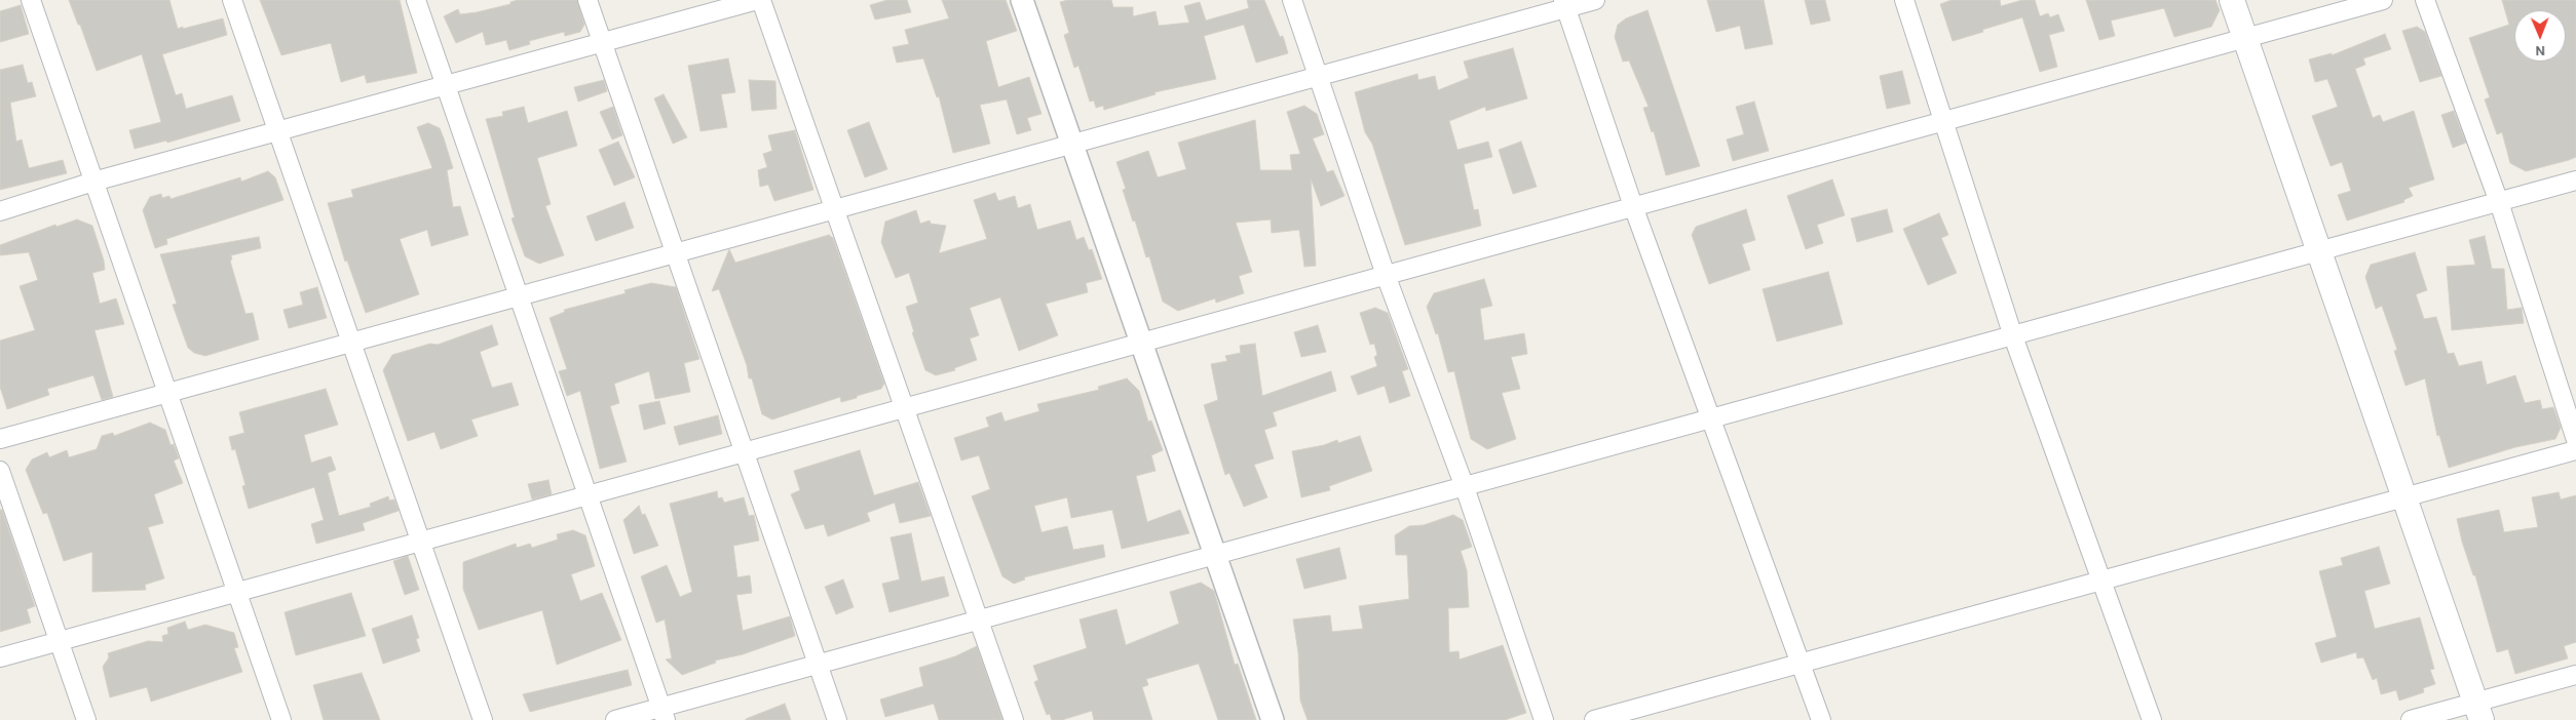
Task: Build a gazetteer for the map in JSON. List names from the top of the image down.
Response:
{
  "north": "bottom"
}
